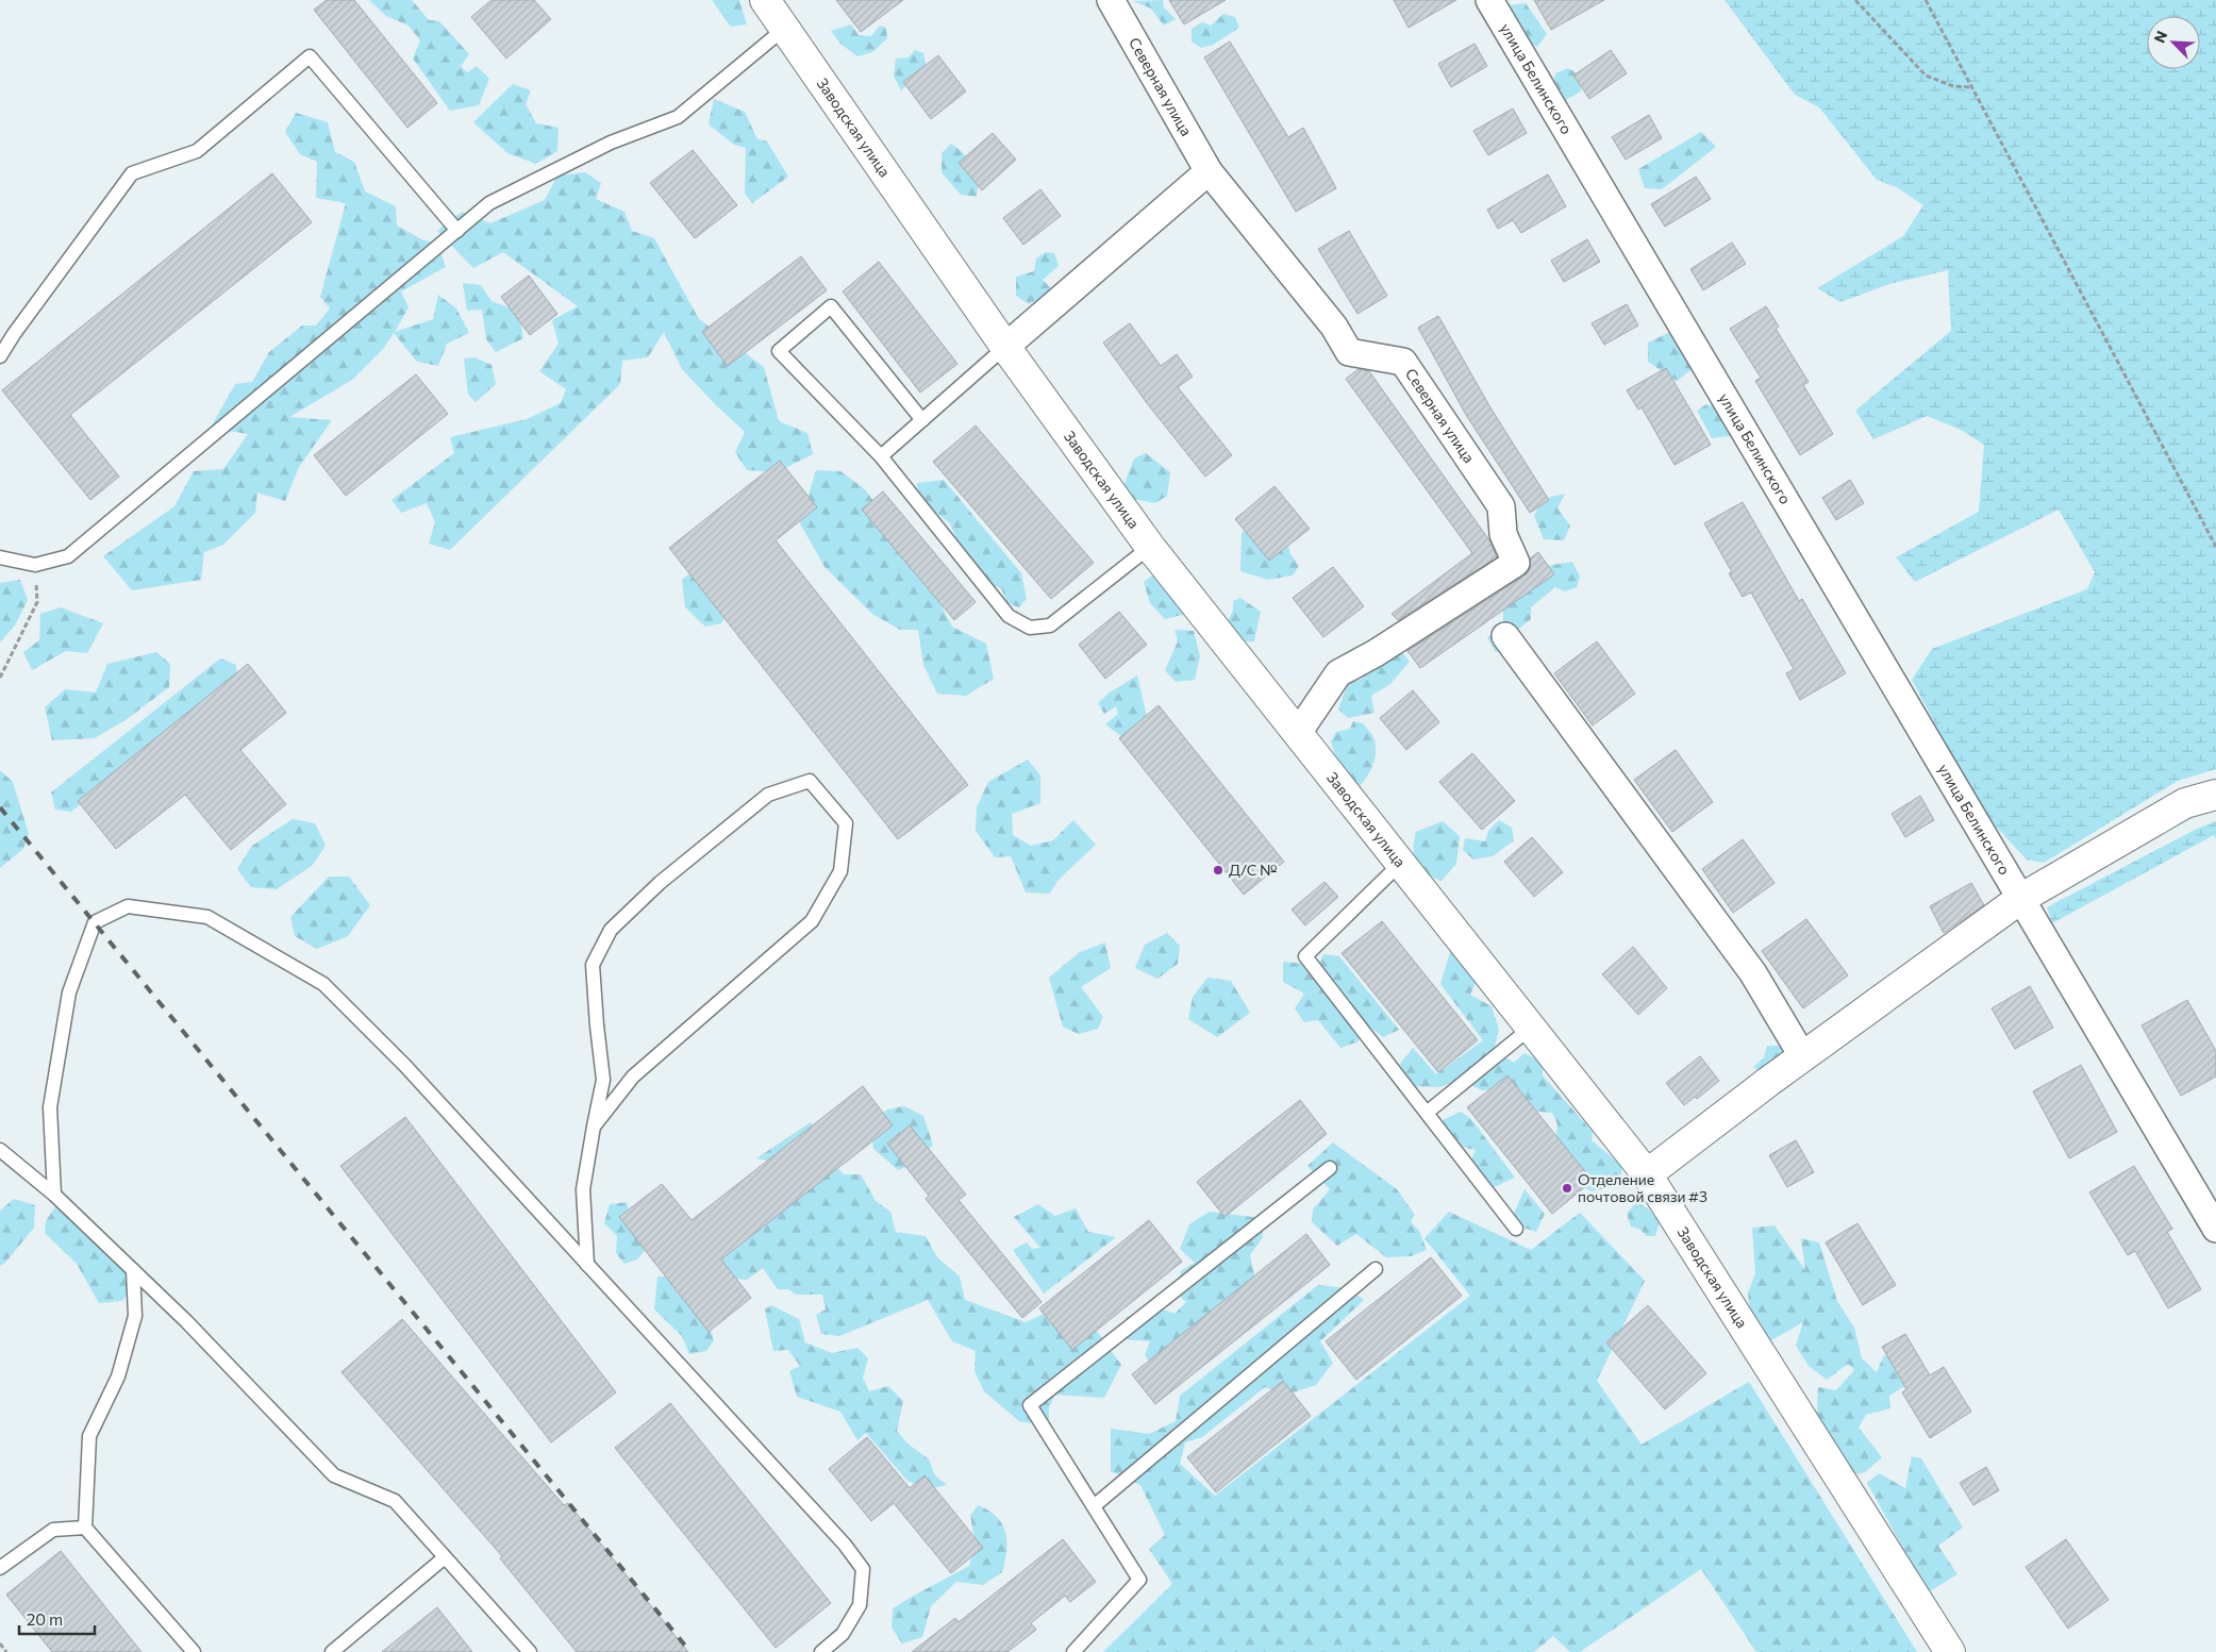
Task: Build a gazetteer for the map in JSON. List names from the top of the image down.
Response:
{
  "streets": {
    "street": ["улица Белинского", "Северная улица", "Заводская улица"]
  },
  "crossings": [
    ["Северная улица", "Заводская улица"]
  ],
  "places": ["Д/С №", "Отделение почтовой связи #3"],
  "scale_bar": "20 m",
  "north": "top left"
}
